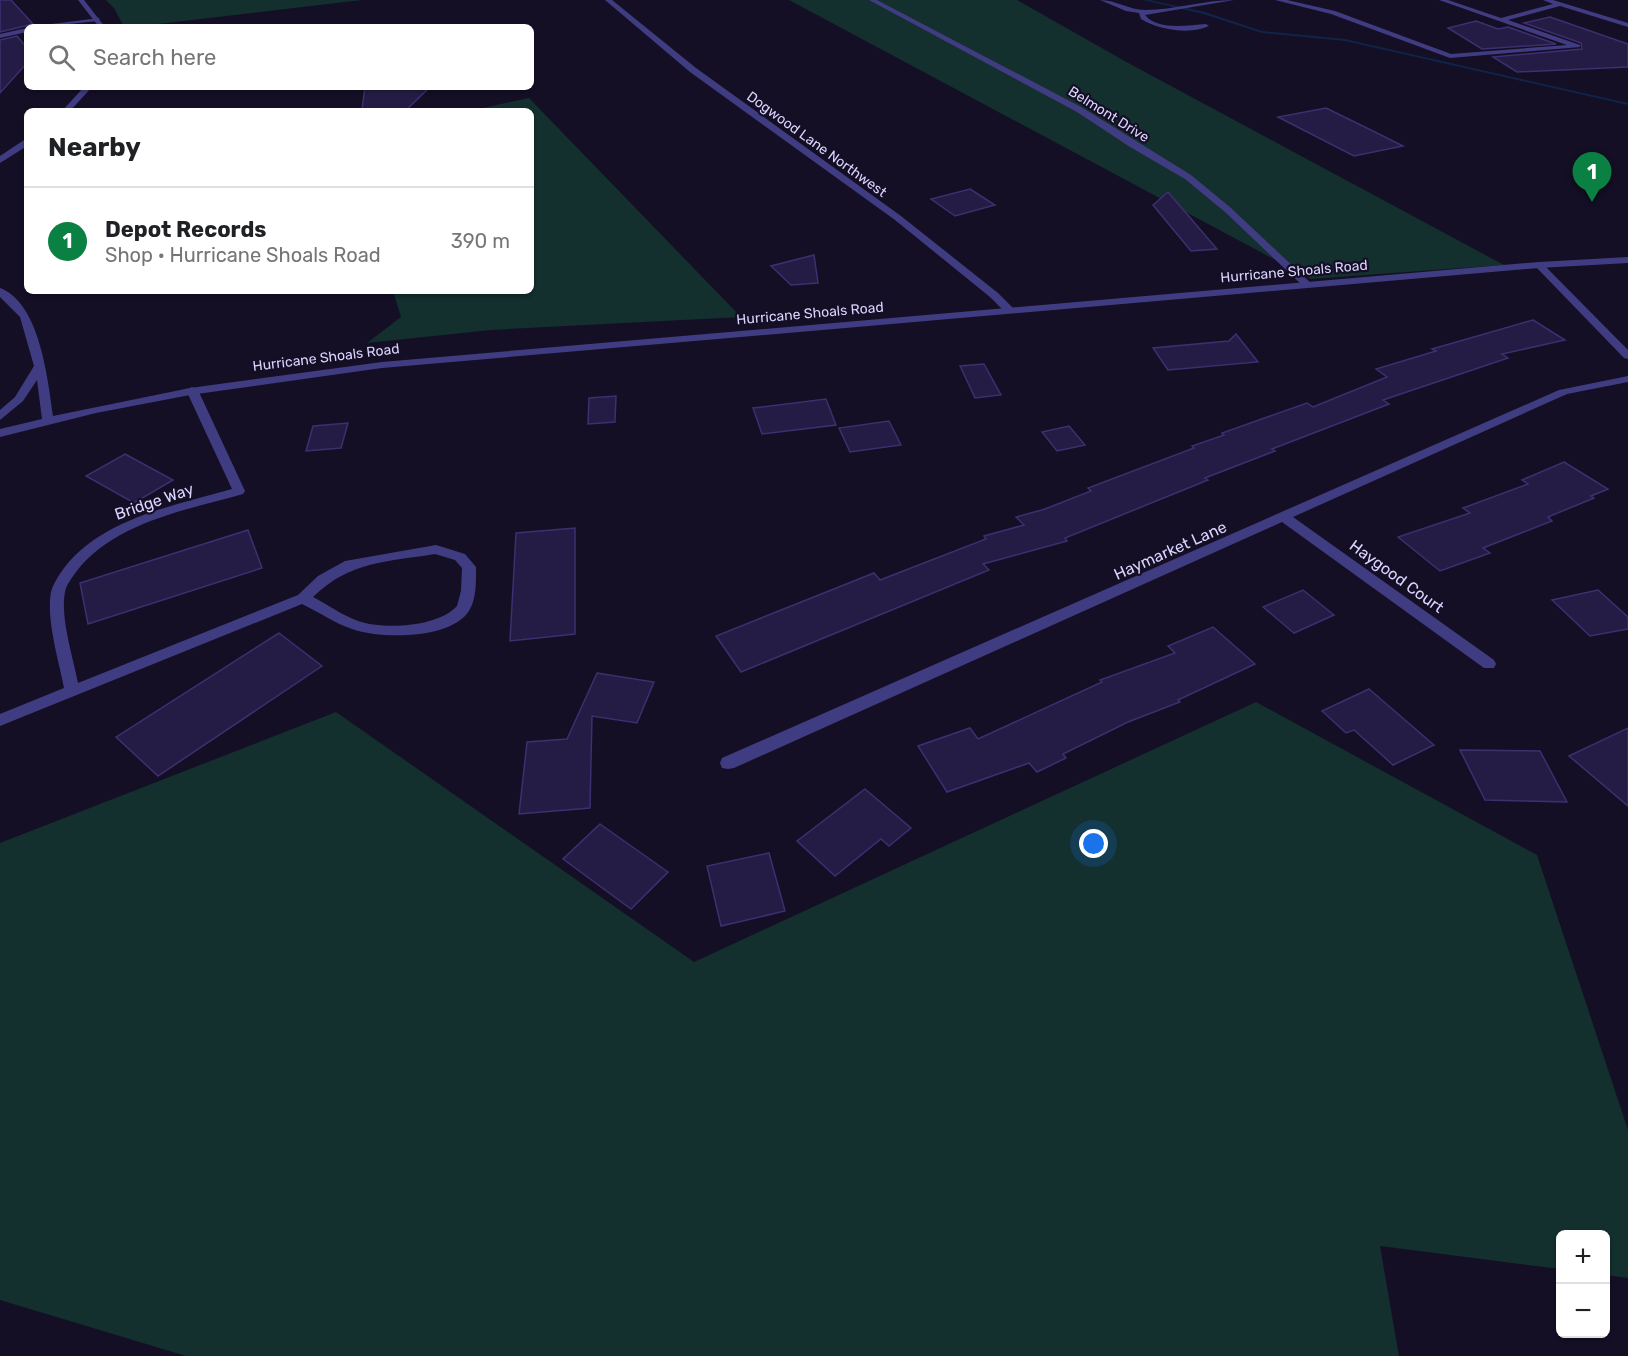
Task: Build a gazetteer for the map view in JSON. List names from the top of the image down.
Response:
{
  "streets": {
    "street": [
      "Belmont Drive",
      "Dogwood Lane Northwest",
      "Hurricane Shoals Road",
      "Bridge Way",
      "Haymarket Lane",
      "Haygood Court"
    ]
  },
  "crossings": [
    ["Belmont Drive", "Hurricane Shoals Road"],
    ["Dogwood Lane Northwest", "Hurricane Shoals Road"],
    ["Hurricane Shoals Road", "Bridge Way"],
    ["Haymarket Lane", "Haygood Court"]
  ],
  "page": {
    "search": "Search here",
    "heading": "Nearby",
    "pins": "1",
    "list": [
      {
        "mark": "1",
        "name": "Depot Records",
        "note": "Shop · Hurricane Shoals Road",
        "value": "390 m"
      }
    ],
    "map_buttons": ["+", "−"]
  }
}
